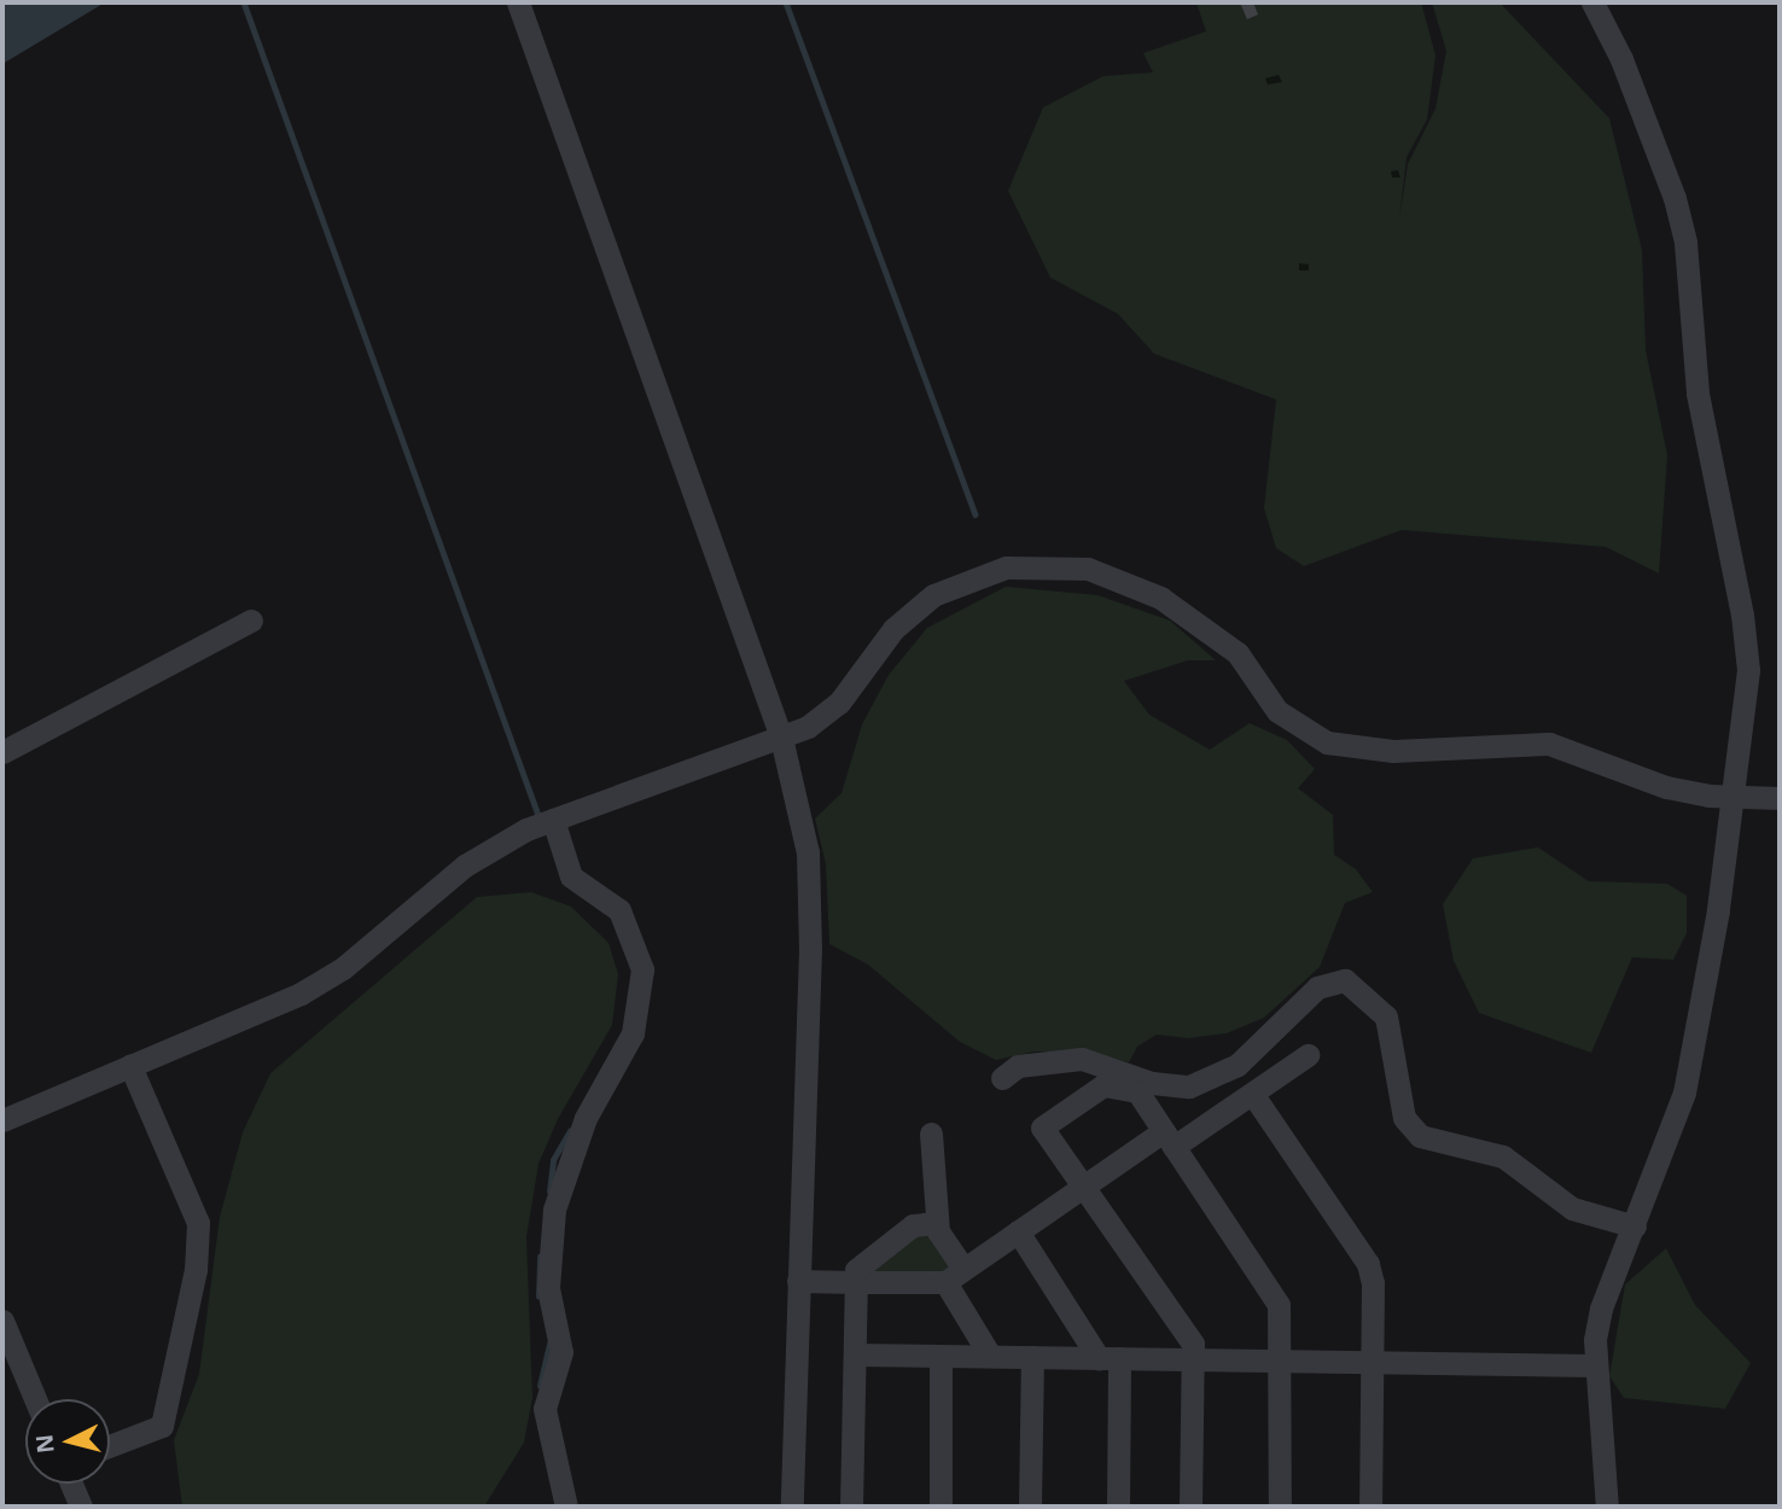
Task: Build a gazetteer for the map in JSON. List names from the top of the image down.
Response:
{
  "north": "left"
}
